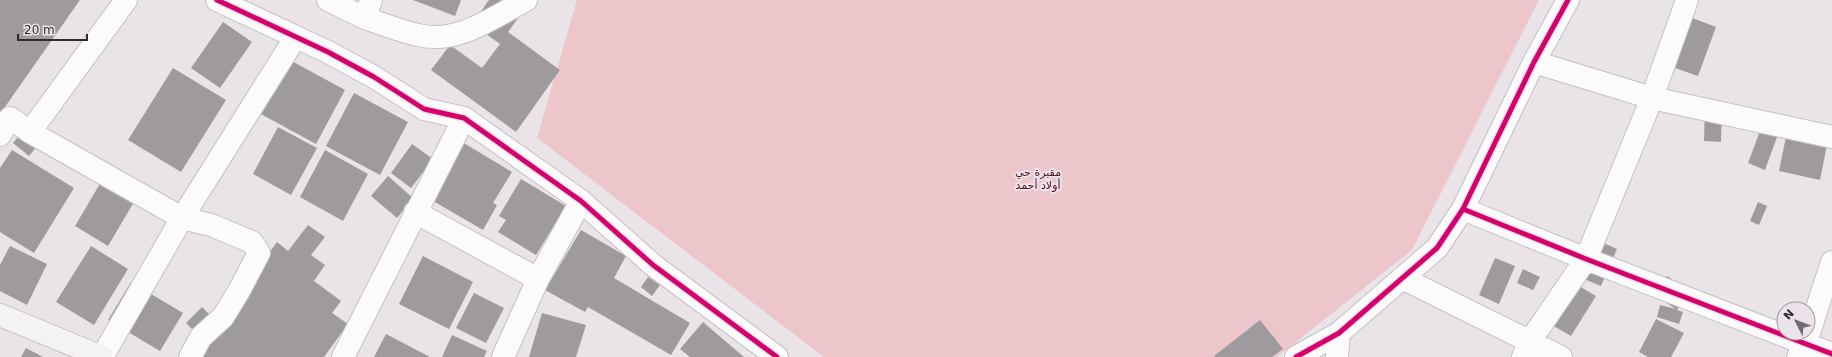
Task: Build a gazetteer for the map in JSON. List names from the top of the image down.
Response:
{
  "parks": ["مقبرة حي أولاد أحمد"],
  "scale_bar": "20 m",
  "north": "top left"
}
